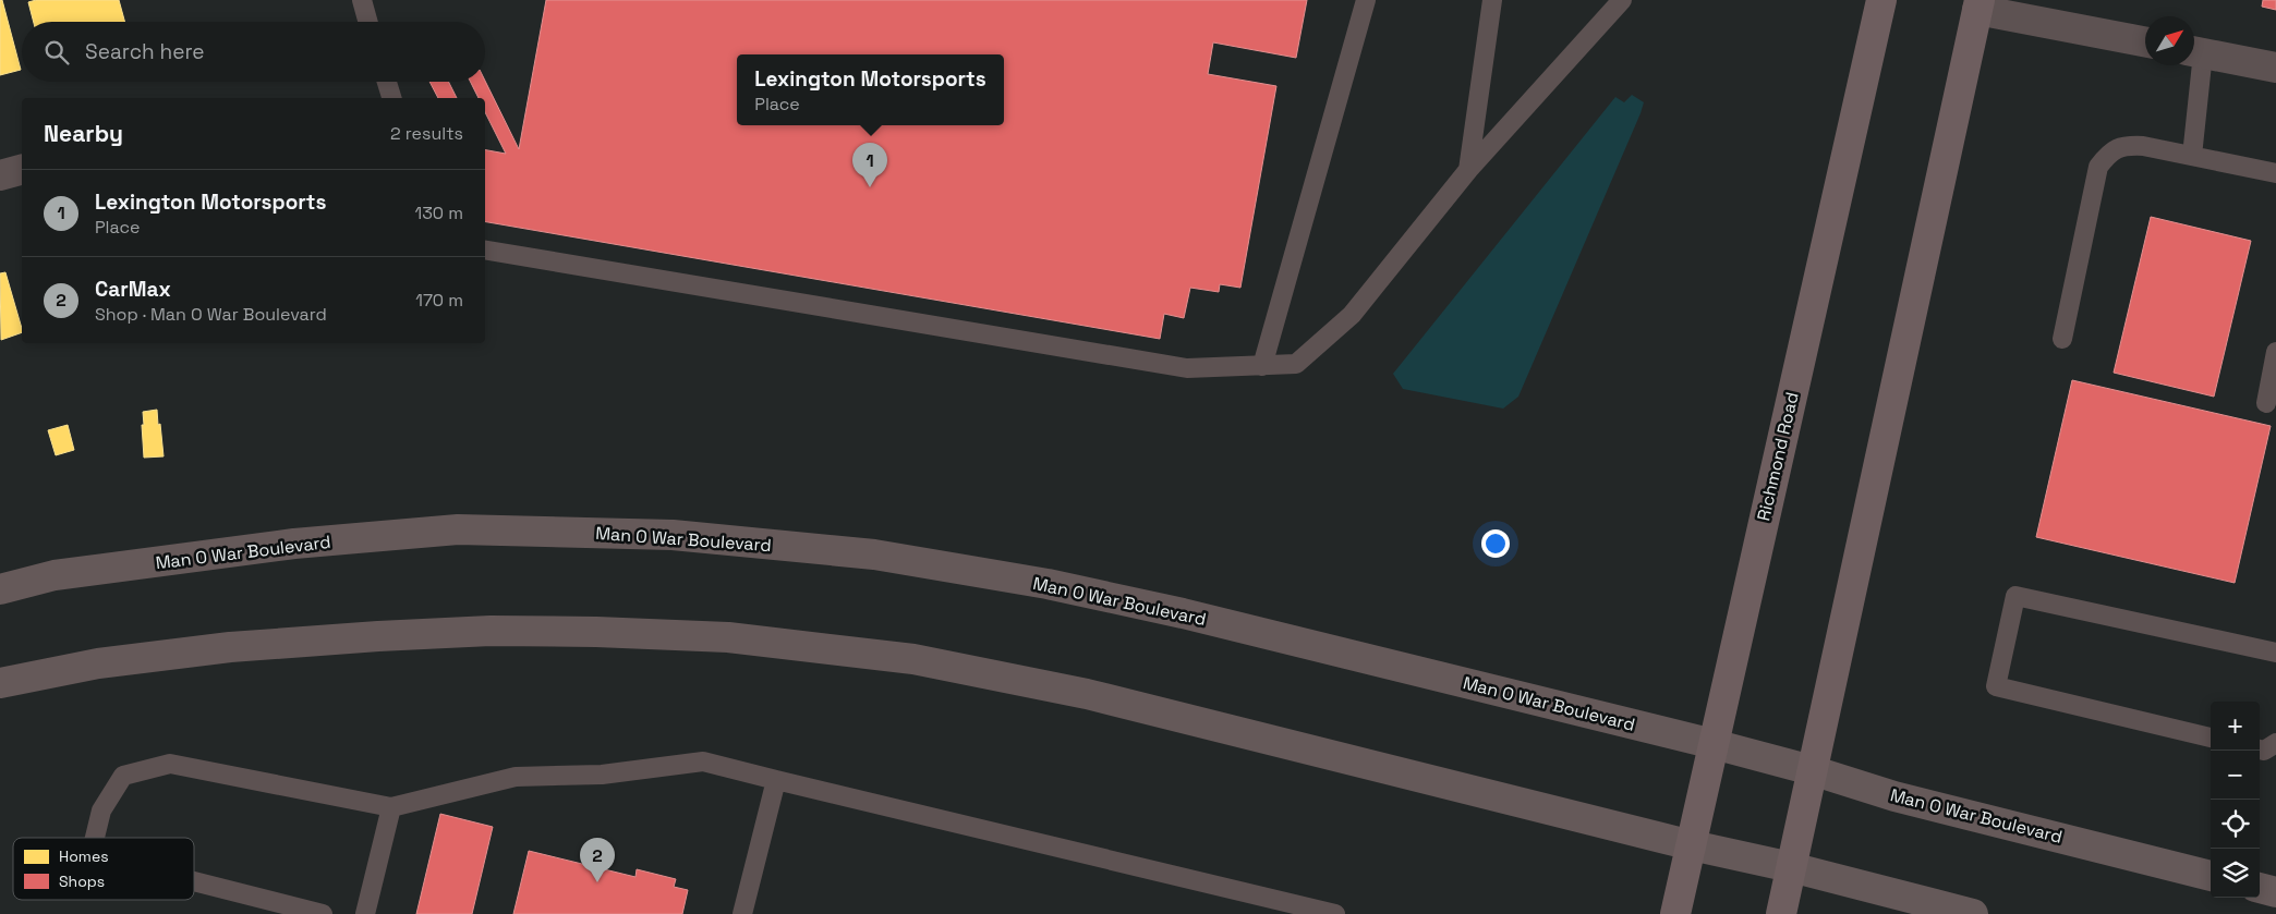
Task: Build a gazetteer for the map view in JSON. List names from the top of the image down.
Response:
{
  "streets": {
    "highway": ["Richmond Road"],
    "main road": ["Man O War Boulevard"]
  },
  "crossings": [
    ["Richmond Road", "Man O War Boulevard"]
  ],
  "legend": ["Homes", "Shops"],
  "north": "top right",
  "page": {
    "search": "Search here",
    "popup": ["Lexington Motorsports", "Place"],
    "heading": ["Nearby", "2 results"],
    "pins": ["1", "2"],
    "list": [
      {
        "mark": "1",
        "name": "Lexington Motorsports",
        "note": "Place",
        "value": "130 m"
      },
      {
        "mark": "2",
        "name": "CarMax",
        "note": "Shop · Man O War Boulevard",
        "value": "170 m"
      }
    ],
    "map_buttons": ["+", "−"]
  }
}
